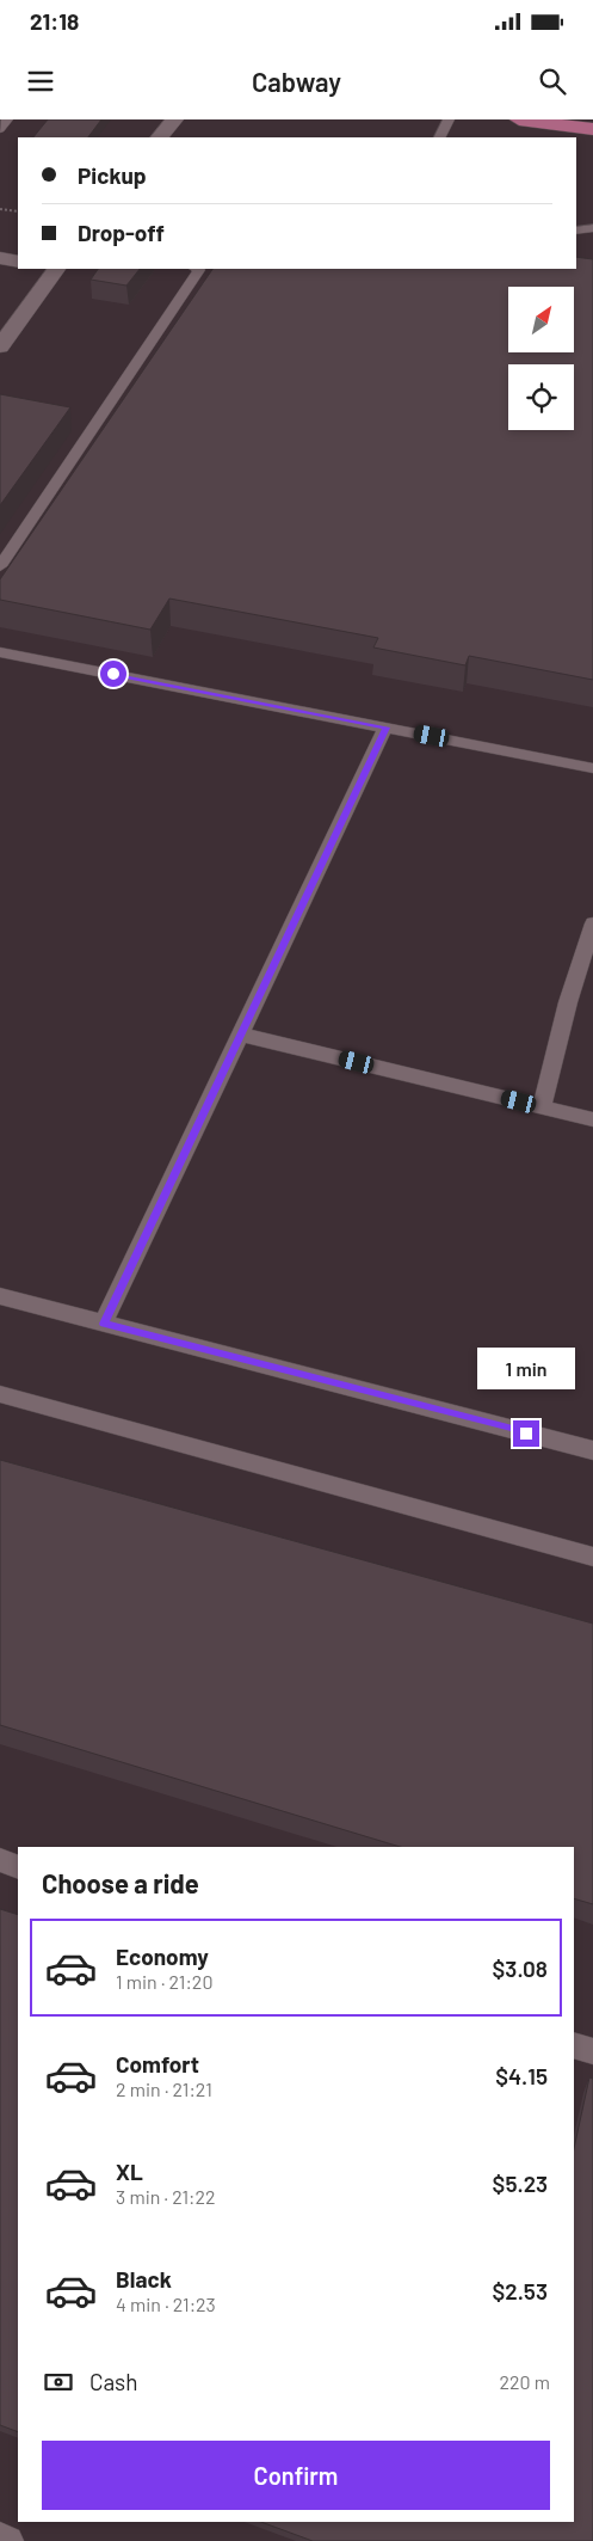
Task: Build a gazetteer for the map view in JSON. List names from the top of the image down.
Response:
{
  "north": "top right",
  "page": {
    "status": "21:18",
    "header": "Cabway",
    "banner": ["Pickup", "Drop-off"],
    "bubble": "1 min",
    "heading": "Choose a ride",
    "list": [
      {
        "name": "Economy",
        "note": "1 min · 21:20",
        "value": "$3.08"
      },
      {
        "name": "Comfort",
        "note": "2 min · 21:21",
        "value": "$4.15"
      },
      {
        "name": "XL",
        "note": "3 min · 21:22",
        "value": "$5.23"
      },
      {
        "name": "Black",
        "note": "4 min · 21:23",
        "value": "$2.53"
      }
    ],
    "pay": ["Cash", "220 m"],
    "buttons": "Confirm"
  }
}
